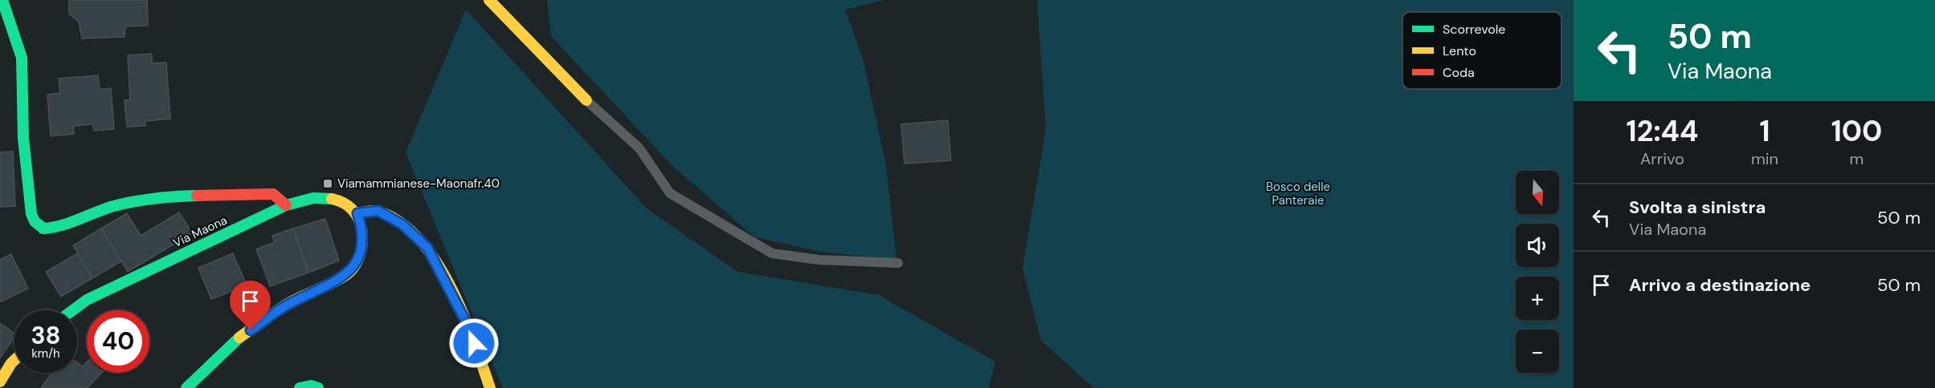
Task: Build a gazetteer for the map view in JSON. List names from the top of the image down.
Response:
{
  "streets": {
    "street": ["Via Maona"]
  },
  "parks": ["Bosco delle Panteraie"],
  "places": {
    "transit": ["Viamammianese-Maonafr.40"]
  },
  "legend": ["Scorrevole", "Lento", "Coda"],
  "north": "bottom",
  "page": {
    "turn": ["50 m", "Via Maona"],
    "eta": [
      "12:44",
      "Arrivo",
      "1",
      "min",
      "100",
      "m"
    ],
    "map_buttons": ["+", "−"],
    "list": [
      {
        "name": "Svolta a sinistra",
        "note": "Via Maona",
        "value": "50 m"
      },
      {
        "name": "Arrivo a destinazione",
        "value": "50 m"
      }
    ],
    "speed": "38 km/h",
    "limit": "40"
  }
}
